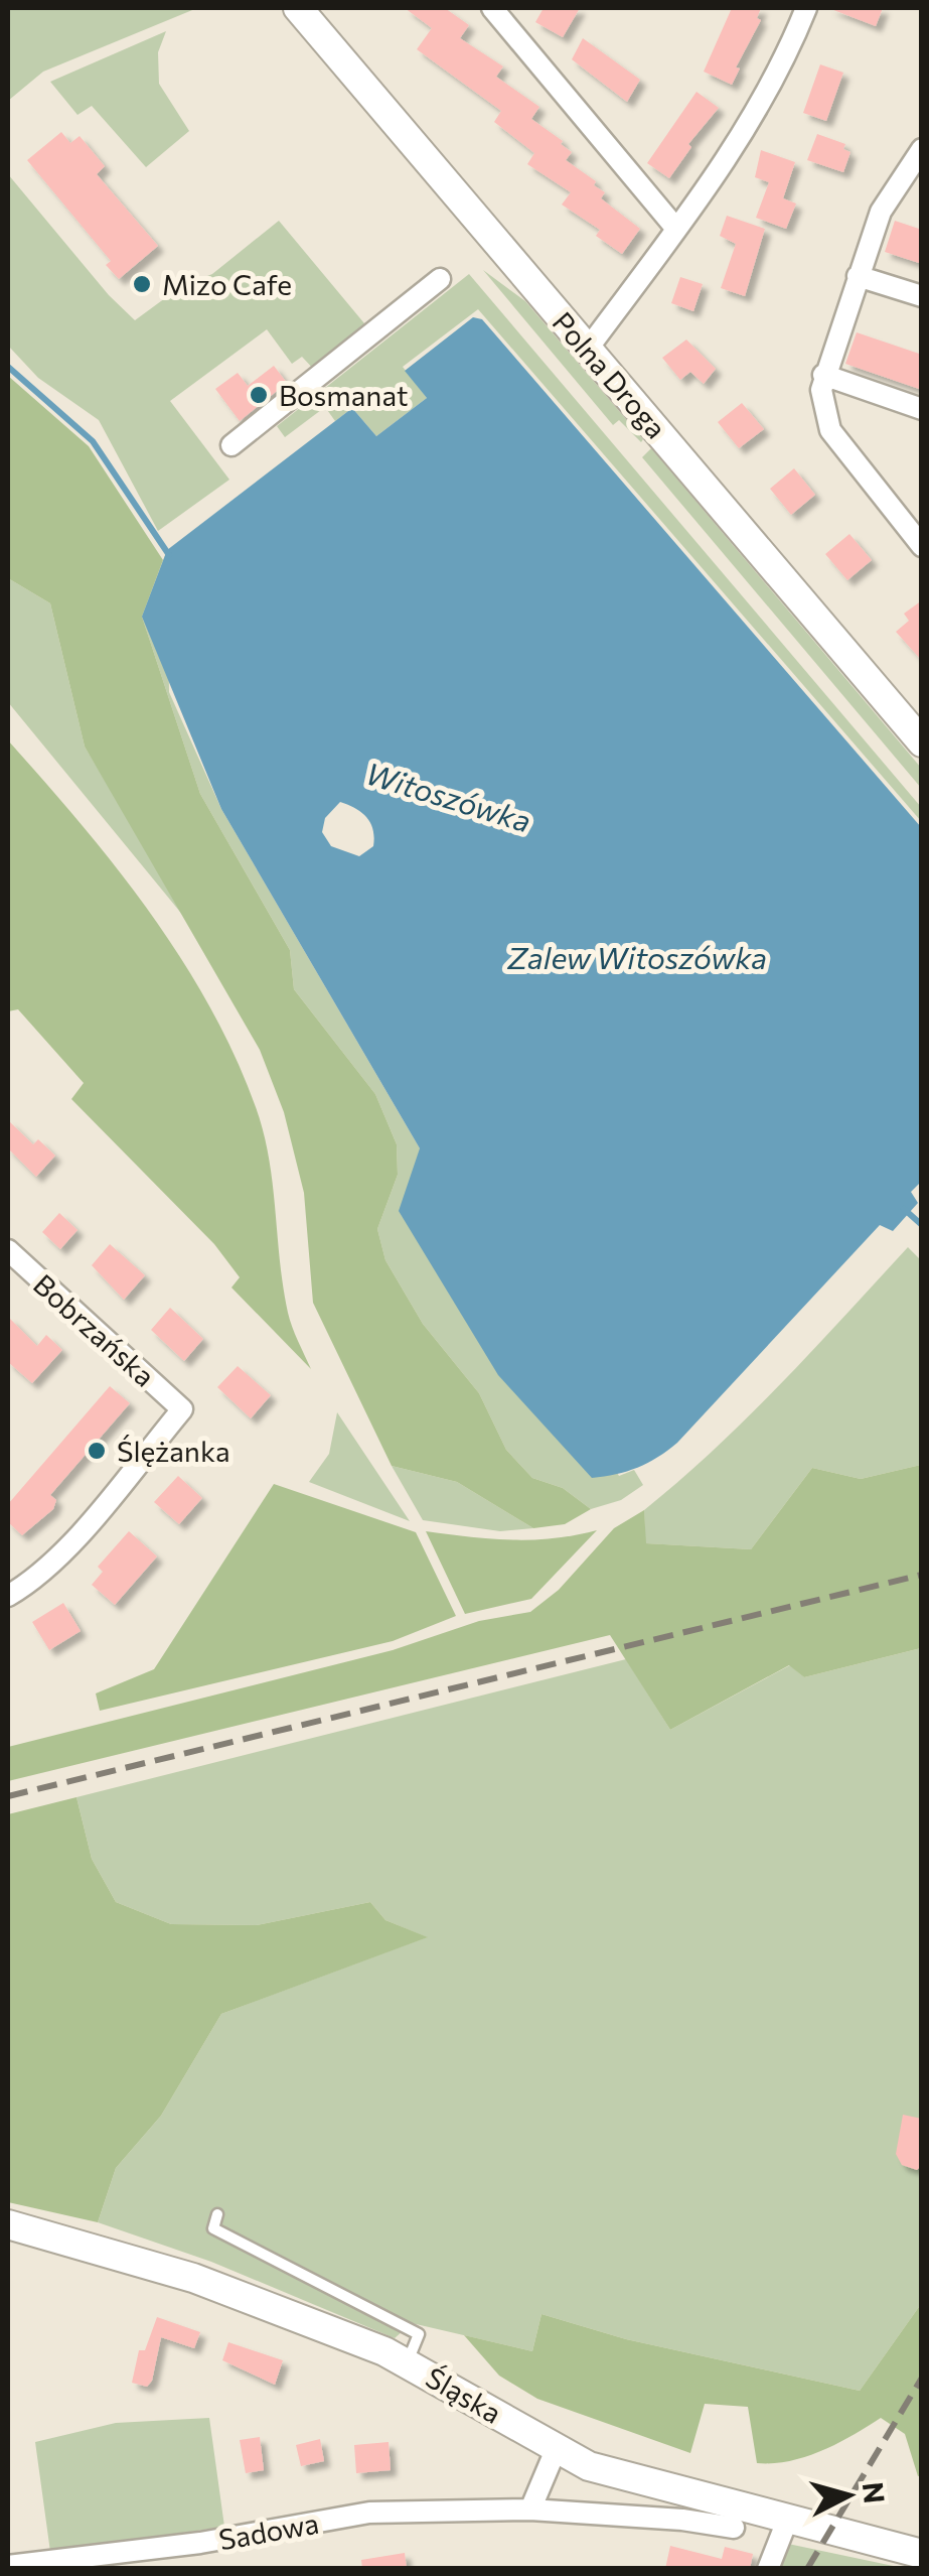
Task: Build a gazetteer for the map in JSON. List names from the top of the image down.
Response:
{
  "streets": {
    "street": [
      "Polna Droga",
      "Bobrzańska",
      "Śląska",
      "Sadowa"
    ]
  },
  "water": ["Witoszówka", "Zalew Witoszówka"],
  "places": ["Mizo Cafe", "Bosmanat", "Ślężanka"],
  "north": "right"
}
